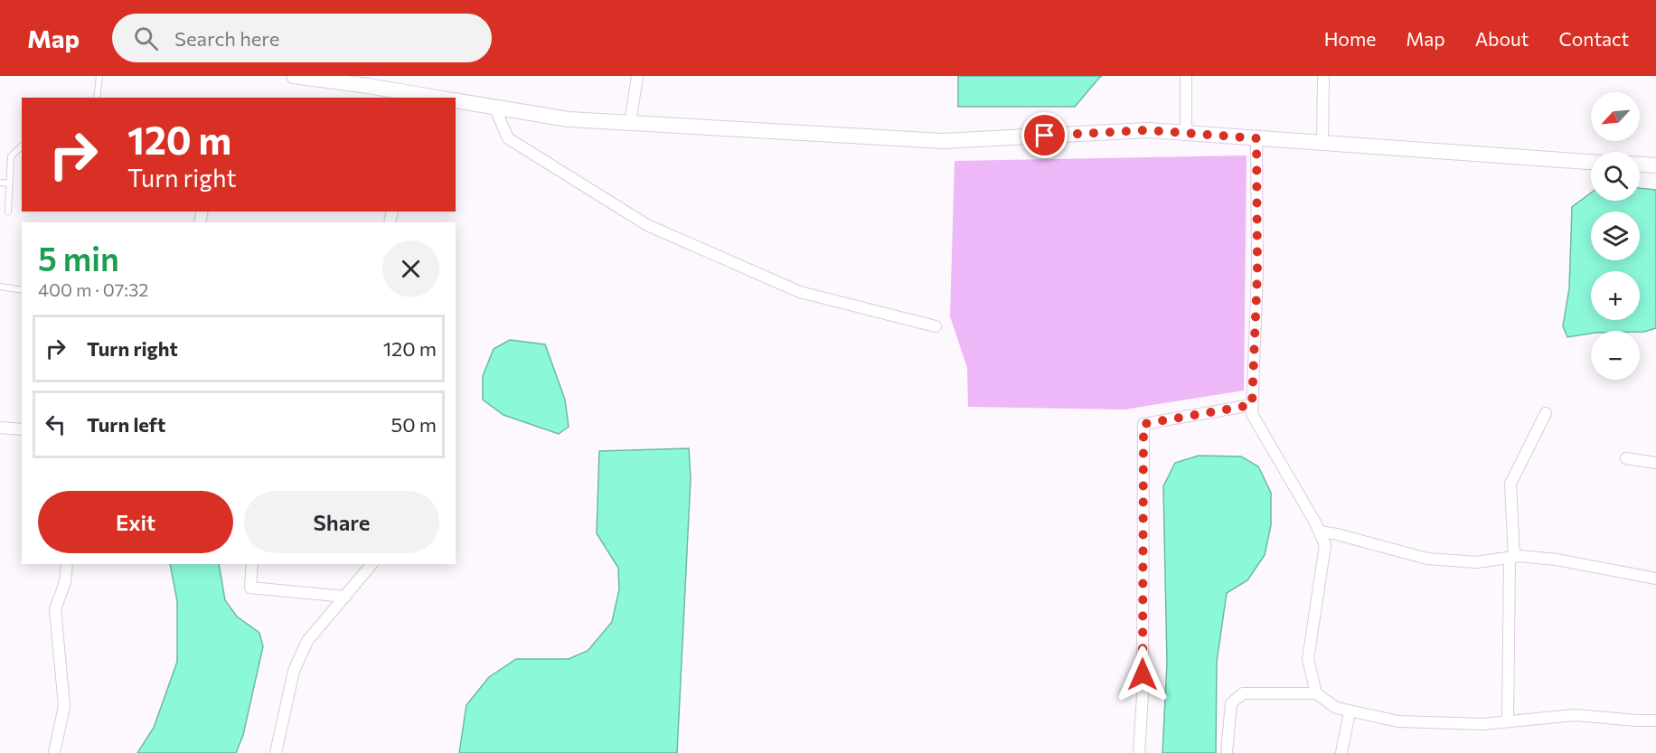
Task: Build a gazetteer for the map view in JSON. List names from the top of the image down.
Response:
{
  "north": "bottom left",
  "page": {
    "header": "Map",
    "search": "Search here",
    "nav": [
      "Home",
      "Map",
      "About",
      "Contact"
    ],
    "map_buttons": ["+", "−"],
    "turn": ["120 m", "Turn right"],
    "heading": ["5 min", "400 m · 07:32"],
    "list": [
      {
        "name": "Turn right",
        "value": "120 m"
      },
      {
        "name": "Turn left",
        "value": "50 m"
      }
    ],
    "buttons": ["Exit", "Share"]
  }
}
